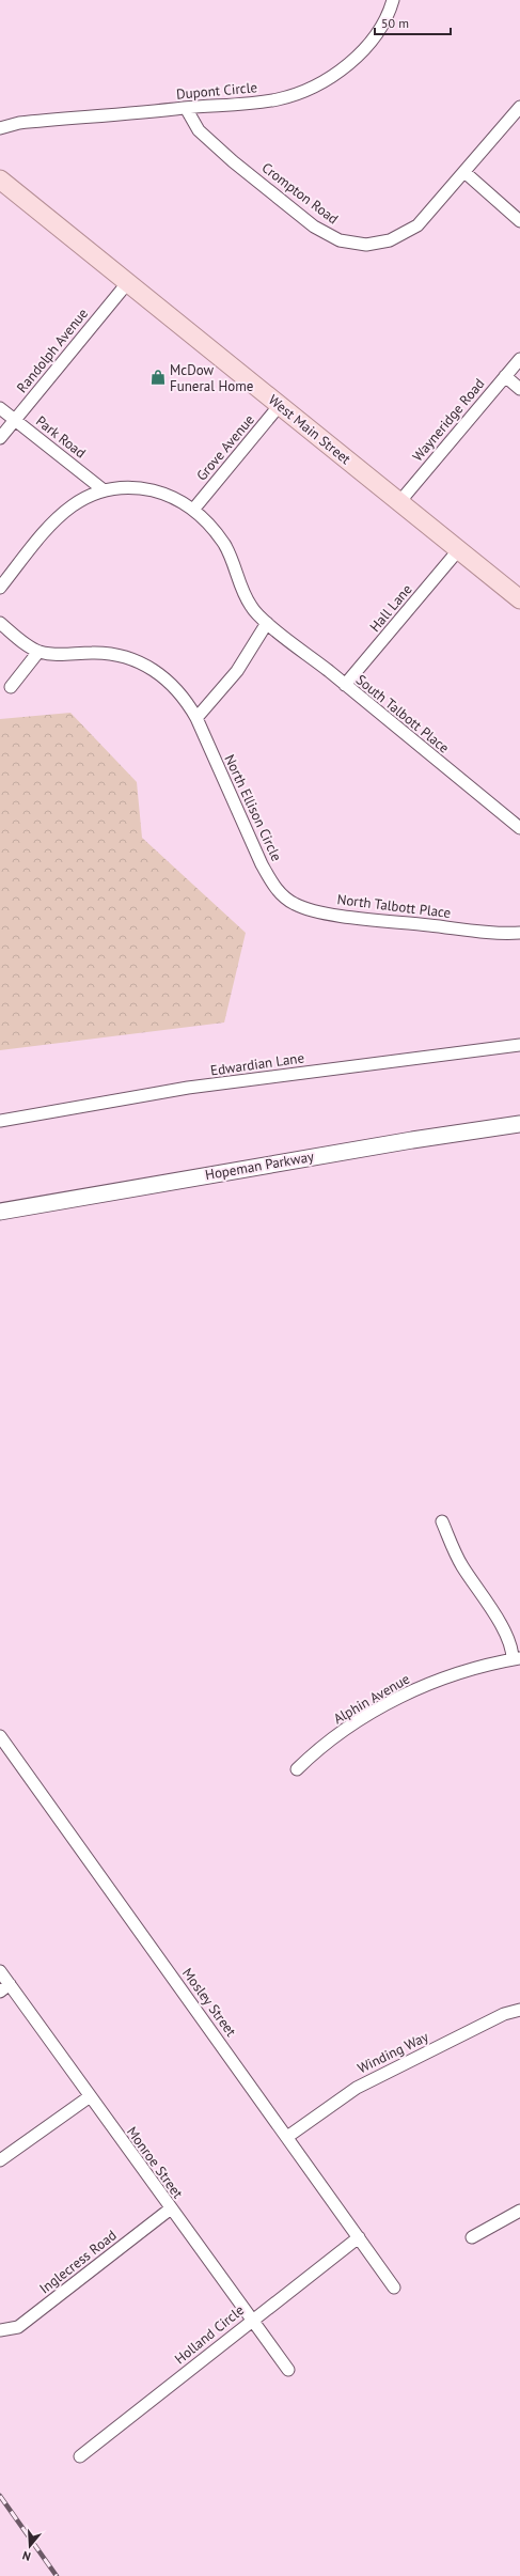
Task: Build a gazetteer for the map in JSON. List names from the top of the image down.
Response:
{
  "streets": {
    "main road": ["West Main Street", "Hopeman Parkway"],
    "street": [
      "Dupont Circle",
      "Crompton Road",
      "Randolph Avenue",
      "Wayneridge Road",
      "Park Road",
      "Grove Avenue",
      "Hall Lane",
      "South Talbott Place",
      "North Ellison Circle",
      "North Talbott Place",
      "Edwardian Lane",
      "Alphin Avenue",
      "Mosley Street",
      "Winding Way",
      "Monroe Street",
      "Inglecress Road",
      "Holland Circle"
    ]
  },
  "crossings": [
    ["Dupont Circle", "Crompton Road"],
    ["Randolph Avenue", "West Main Street"],
    ["Randolph Avenue", "Park Road"],
    ["Wayneridge Road", "West Main Street"],
    ["West Main Street", "Grove Avenue"],
    ["West Main Street", "Hall Lane"],
    ["Park Road", "South Talbott Place"],
    ["Grove Avenue", "South Talbott Place"],
    ["Hall Lane", "South Talbott Place"],
    ["North Ellison Circle", "North Talbott Place"],
    ["Mosley Street", "Winding Way"],
    ["Mosley Street", "Holland Circle"],
    ["Monroe Street", "Inglecress Road"],
    ["Monroe Street", "Holland Circle"]
  ],
  "places": {
    "shop": ["McDow Funeral Home"]
  },
  "scale_bar": "50 m",
  "north": "bottom"
}
